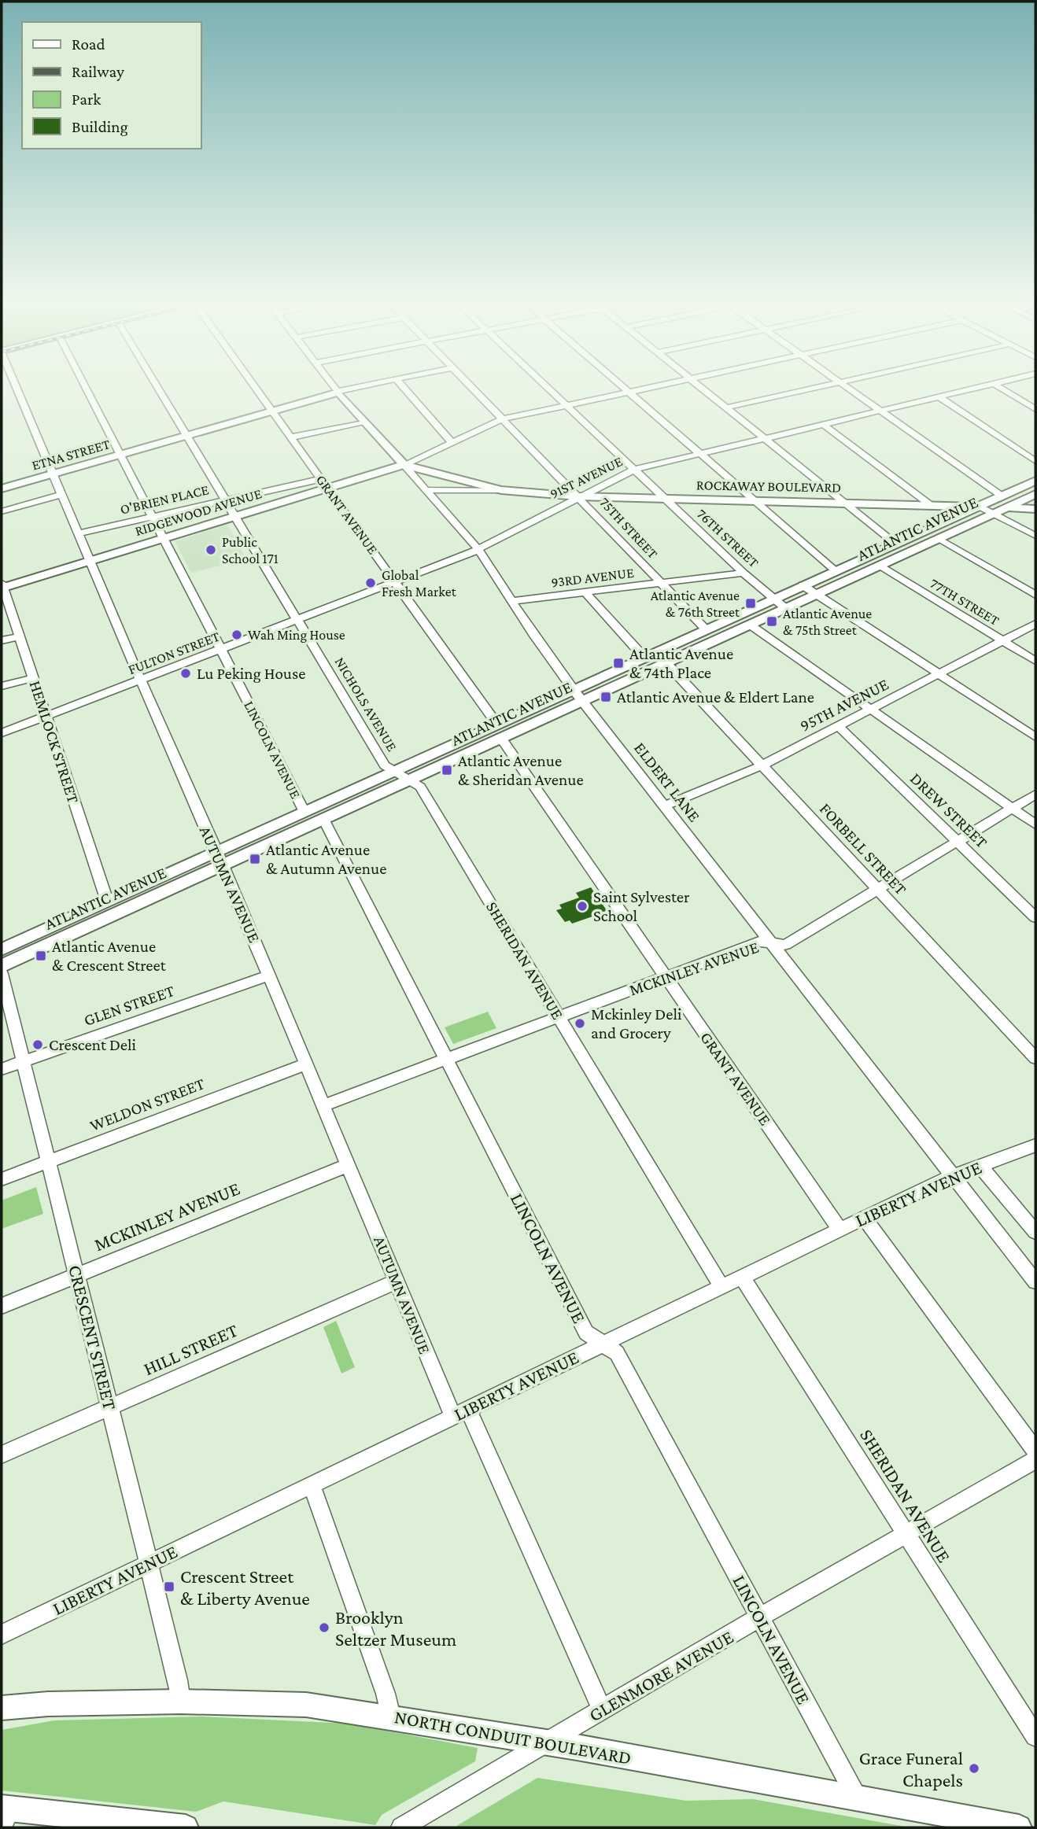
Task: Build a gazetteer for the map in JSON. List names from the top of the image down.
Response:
{
  "streets": {
    "main road": [
      "ETNA STREET",
      "ROCKAWAY BOULEVARD",
      "RIDGEWOOD AVENUE",
      "ATLANTIC AVENUE",
      "ELDERT LANE",
      "NORTH CONDUIT BOULEVARD"
    ],
    "street": [
      "91ST AVENUE",
      "O'BRIEN PLACE",
      "GRANT AVENUE",
      "75TH STREET",
      "76TH STREET",
      "93RD AVENUE",
      "77TH STREET",
      "FULTON STREET",
      "NICHOLS AVENUE",
      "95TH AVENUE",
      "HEMLOCK STREET",
      "LINCOLN AVENUE",
      "DREW STREET",
      "FORBELL STREET",
      "AUTUMN AVENUE",
      "SHERIDAN AVENUE",
      "MCKINLEY AVENUE",
      "GLEN STREET",
      "WELDON STREET",
      "LIBERTY AVENUE",
      "CRESCENT STREET",
      "HILL STREET",
      "GLENMORE AVENUE"
    ]
  },
  "crossings": [
    ["ETNA STREET", "GRANT AVENUE"],
    ["ETNA STREET", "NICHOLS AVENUE"],
    ["ETNA STREET", "LINCOLN AVENUE"],
    ["ETNA STREET", "ELDERT LANE"],
    ["ETNA STREET", "AUTUMN AVENUE"],
    ["91ST AVENUE", "ROCKAWAY BOULEVARD"],
    ["91ST AVENUE", "75TH STREET"],
    ["91ST AVENUE", "76TH STREET"],
    ["91ST AVENUE", "FULTON STREET"],
    ["91ST AVENUE", "ELDERT LANE"],
    ["ROCKAWAY BOULEVARD", "RIDGEWOOD AVENUE"],
    ["ROCKAWAY BOULEVARD", "75TH STREET"],
    ["ROCKAWAY BOULEVARD", "ATLANTIC AVENUE"],
    ["ROCKAWAY BOULEVARD", "76TH STREET"],
    ["ROCKAWAY BOULEVARD", "ELDERT LANE"],
    ["O'BRIEN PLACE", "RIDGEWOOD AVENUE"],
    ["O'BRIEN PLACE", "GRANT AVENUE"],
    ["O'BRIEN PLACE", "NICHOLS AVENUE"],
    ["O'BRIEN PLACE", "LINCOLN AVENUE"],
    ["O'BRIEN PLACE", "AUTUMN AVENUE"],
    ["RIDGEWOOD AVENUE", "GRANT AVENUE"],
    ["RIDGEWOOD AVENUE", "NICHOLS AVENUE"],
    ["RIDGEWOOD AVENUE", "HEMLOCK STREET"],
    ["RIDGEWOOD AVENUE", "LINCOLN AVENUE"],
    ["RIDGEWOOD AVENUE", "ELDERT LANE"],
    ["RIDGEWOOD AVENUE", "AUTUMN AVENUE"],
    ["GRANT AVENUE", "ATLANTIC AVENUE"],
    ["GRANT AVENUE", "FULTON STREET"],
    ["GRANT AVENUE", "MCKINLEY AVENUE"],
    ["GRANT AVENUE", "LIBERTY AVENUE"],
    ["75TH STREET", "ATLANTIC AVENUE"],
    ["75TH STREET", "93RD AVENUE"],
    ["ATLANTIC AVENUE", "76TH STREET"],
    ["ATLANTIC AVENUE", "77TH STREET"],
    ["ATLANTIC AVENUE", "NICHOLS AVENUE"],
    ["ATLANTIC AVENUE", "HEMLOCK STREET"],
    ["ATLANTIC AVENUE", "LINCOLN AVENUE"],
    ["ATLANTIC AVENUE", "ELDERT LANE"],
    ["ATLANTIC AVENUE", "FORBELL STREET"],
    ["ATLANTIC AVENUE", "AUTUMN AVENUE"],
    ["ATLANTIC AVENUE", "SHERIDAN AVENUE"],
    ["76TH STREET", "93RD AVENUE"],
    ["93RD AVENUE", "ELDERT LANE"],
    ["77TH STREET", "95TH AVENUE"],
    ["FULTON STREET", "NICHOLS AVENUE"],
    ["FULTON STREET", "HEMLOCK STREET"],
    ["FULTON STREET", "LINCOLN AVENUE"],
    ["FULTON STREET", "ELDERT LANE"],
    ["FULTON STREET", "AUTUMN AVENUE"],
    ["NICHOLS AVENUE", "SHERIDAN AVENUE"],
    ["95TH AVENUE", "ELDERT LANE"],
    ["95TH AVENUE", "DREW STREET"],
    ["95TH AVENUE", "FORBELL STREET"],
    ["LINCOLN AVENUE", "MCKINLEY AVENUE"],
    ["LINCOLN AVENUE", "LIBERTY AVENUE"],
    ["LINCOLN AVENUE", "GLENMORE AVENUE"],
    ["LINCOLN AVENUE", "NORTH CONDUIT BOULEVARD"],
    ["ELDERT LANE", "MCKINLEY AVENUE"],
    ["ELDERT LANE", "LIBERTY AVENUE"],
    ["DREW STREET", "MCKINLEY AVENUE"],
    ["FORBELL STREET", "MCKINLEY AVENUE"],
    ["AUTUMN AVENUE", "MCKINLEY AVENUE"],
    ["AUTUMN AVENUE", "GLEN STREET"],
    ["AUTUMN AVENUE", "WELDON STREET"],
    ["AUTUMN AVENUE", "LIBERTY AVENUE"],
    ["AUTUMN AVENUE", "HILL STREET"],
    ["AUTUMN AVENUE", "GLENMORE AVENUE"],
    ["SHERIDAN AVENUE", "MCKINLEY AVENUE"],
    ["SHERIDAN AVENUE", "LIBERTY AVENUE"],
    ["SHERIDAN AVENUE", "GLENMORE AVENUE"],
    ["MCKINLEY AVENUE", "CRESCENT STREET"],
    ["GLEN STREET", "CRESCENT STREET"],
    ["WELDON STREET", "CRESCENT STREET"],
    ["LIBERTY AVENUE", "CRESCENT STREET"],
    ["CRESCENT STREET", "HILL STREET"],
    ["CRESCENT STREET", "NORTH CONDUIT BOULEVARD"],
    ["GLENMORE AVENUE", "NORTH CONDUIT BOULEVARD"]
  ],
  "places": {
    "other": [
      "Public School 171",
      "Global Fresh Market",
      "Wah Ming House",
      "Lu Peking House",
      "Saint Sylvester School",
      "Mckinley Deli and Grocery",
      "Crescent Deli",
      "Brooklyn Seltzer Museum",
      "Grace Funeral Chapels"
    ],
    "transit": [
      "Atlantic Avenue & 76th Street",
      "Atlantic Avenue & 75th Street",
      "Atlantic Avenue & 74th Place",
      "Atlantic Avenue & Eldert Lane",
      "Atlantic Avenue & Sheridan Avenue",
      "Atlantic Avenue & Autumn Avenue",
      "Atlantic Avenue & Crescent Street",
      "Crescent Street & Liberty Avenue"
    ]
  },
  "legend": [
    "Road",
    "Railway",
    "Park",
    "Building"
  ]
}
